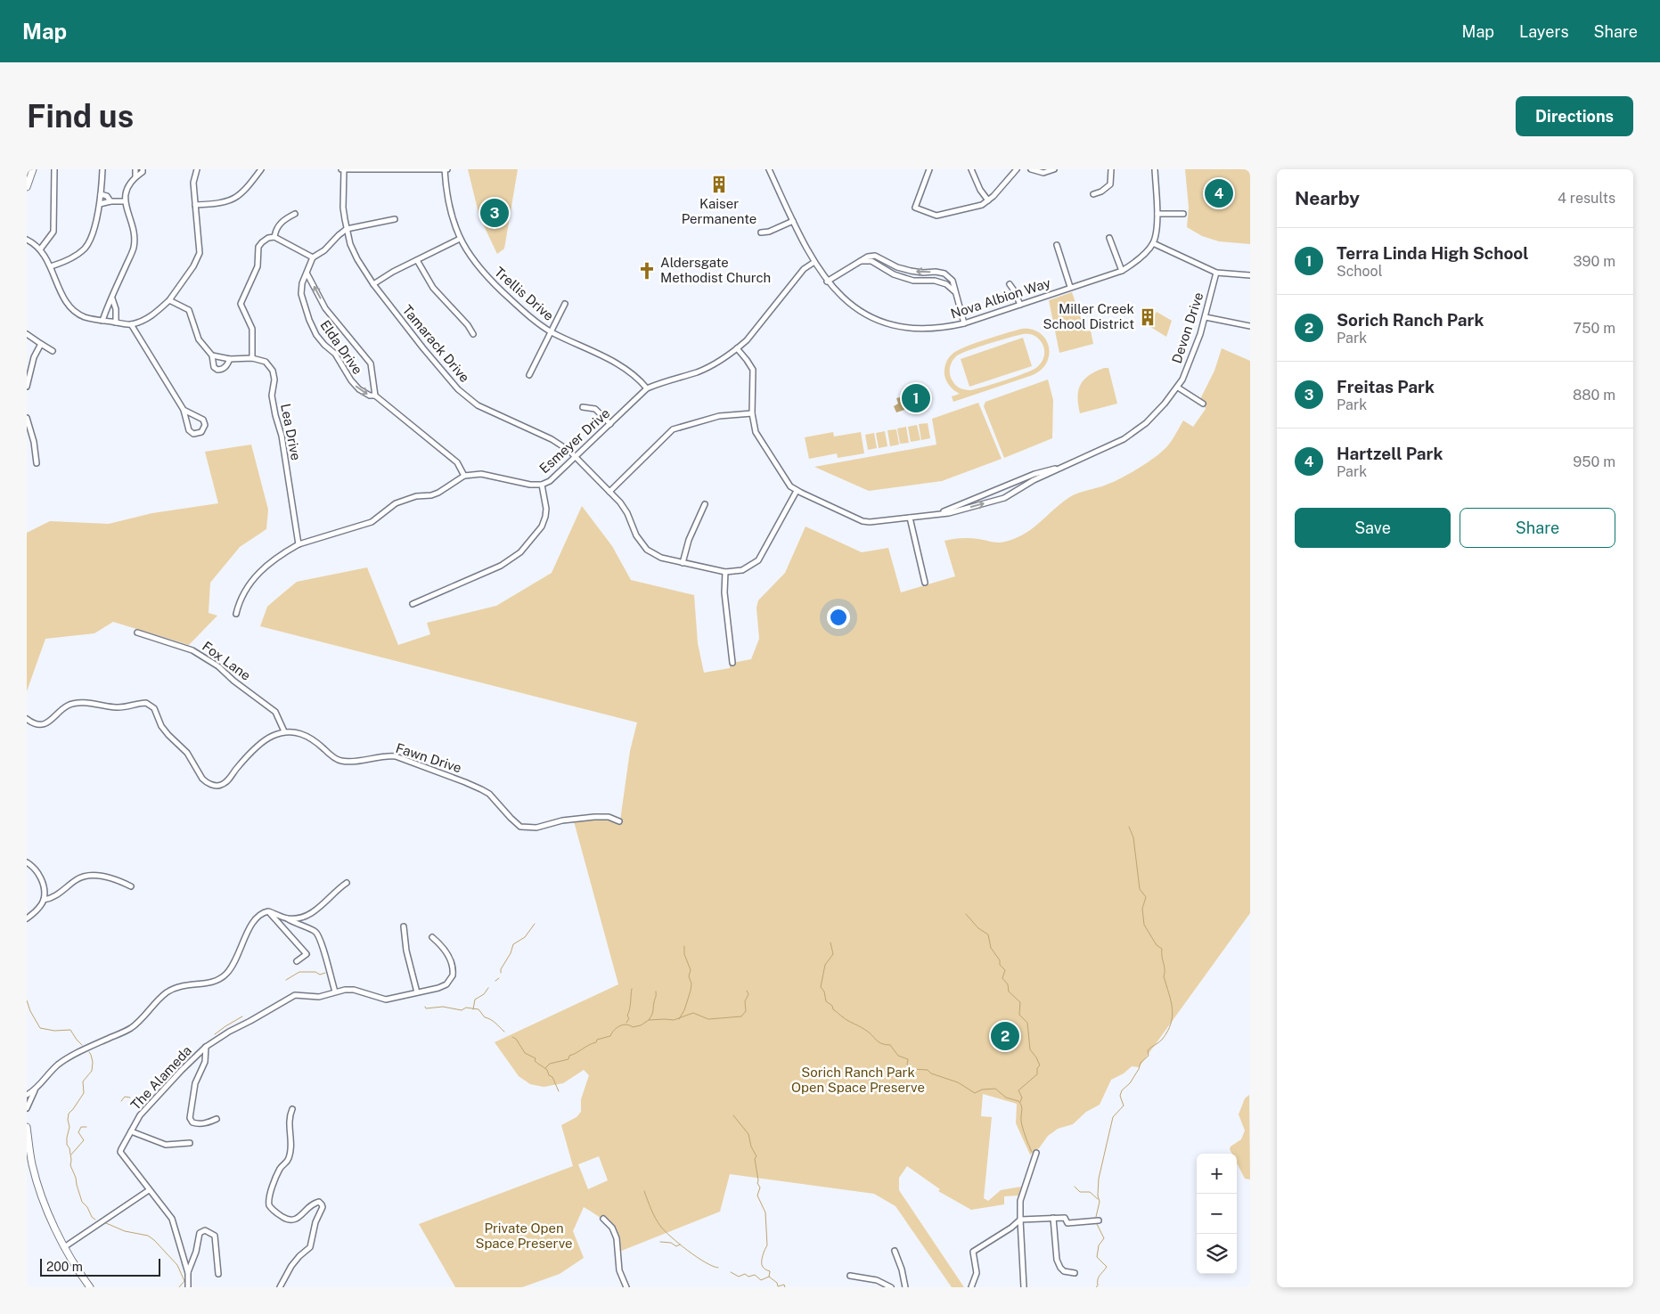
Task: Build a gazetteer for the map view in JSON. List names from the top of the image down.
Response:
{
  "streets": {
    "street": [
      "Trellis Drive",
      "Nova Albion Way",
      "Devon Drive",
      "Tamarack Drive",
      "Elda Drive",
      "Lea Drive",
      "Esmeyer Drive",
      "Fox Lane",
      "Fawn Drive",
      "The Alameda"
    ]
  },
  "crossings": [
    ["Trellis Drive", "Esmeyer Drive"],
    ["Nova Albion Way", "Esmeyer Drive"],
    ["Devon Drive", "Tamarack Drive"],
    ["Devon Drive", "Esmeyer Drive"],
    ["Tamarack Drive", "Esmeyer Drive"],
    ["Elda Drive", "Esmeyer Drive"],
    ["Fox Lane", "Fawn Drive"]
  ],
  "parks": ["Sorich Ranch Park Open Space Preserve", "Private Open Space Preserve"],
  "places": {
    "building": ["Kaiser Permanente", "Miller Creek School District"],
    "church": ["Aldersgate Methodist Church"]
  },
  "scale_bar": "200 m",
  "page": {
    "header": "Map",
    "nav": ["Map", "Layers", "Share"],
    "buttons": [
      "Directions",
      ["Save", "Share"]
    ],
    "title": "Find us",
    "heading": ["Nearby", "4 results"],
    "pins": [
      "4",
      "3",
      "1",
      "2"
    ],
    "list": [
      {
        "mark": "1",
        "name": "Terra Linda High School",
        "note": "School",
        "value": "390 m"
      },
      {
        "mark": "2",
        "name": "Sorich Ranch Park",
        "note": "Park",
        "value": "750 m"
      },
      {
        "mark": "3",
        "name": "Freitas Park",
        "note": "Park",
        "value": "880 m"
      },
      {
        "mark": "4",
        "name": "Hartzell Park",
        "note": "Park",
        "value": "950 m"
      }
    ],
    "map_buttons": ["+", "−"],
    "scale": "200 m"
  }
}
